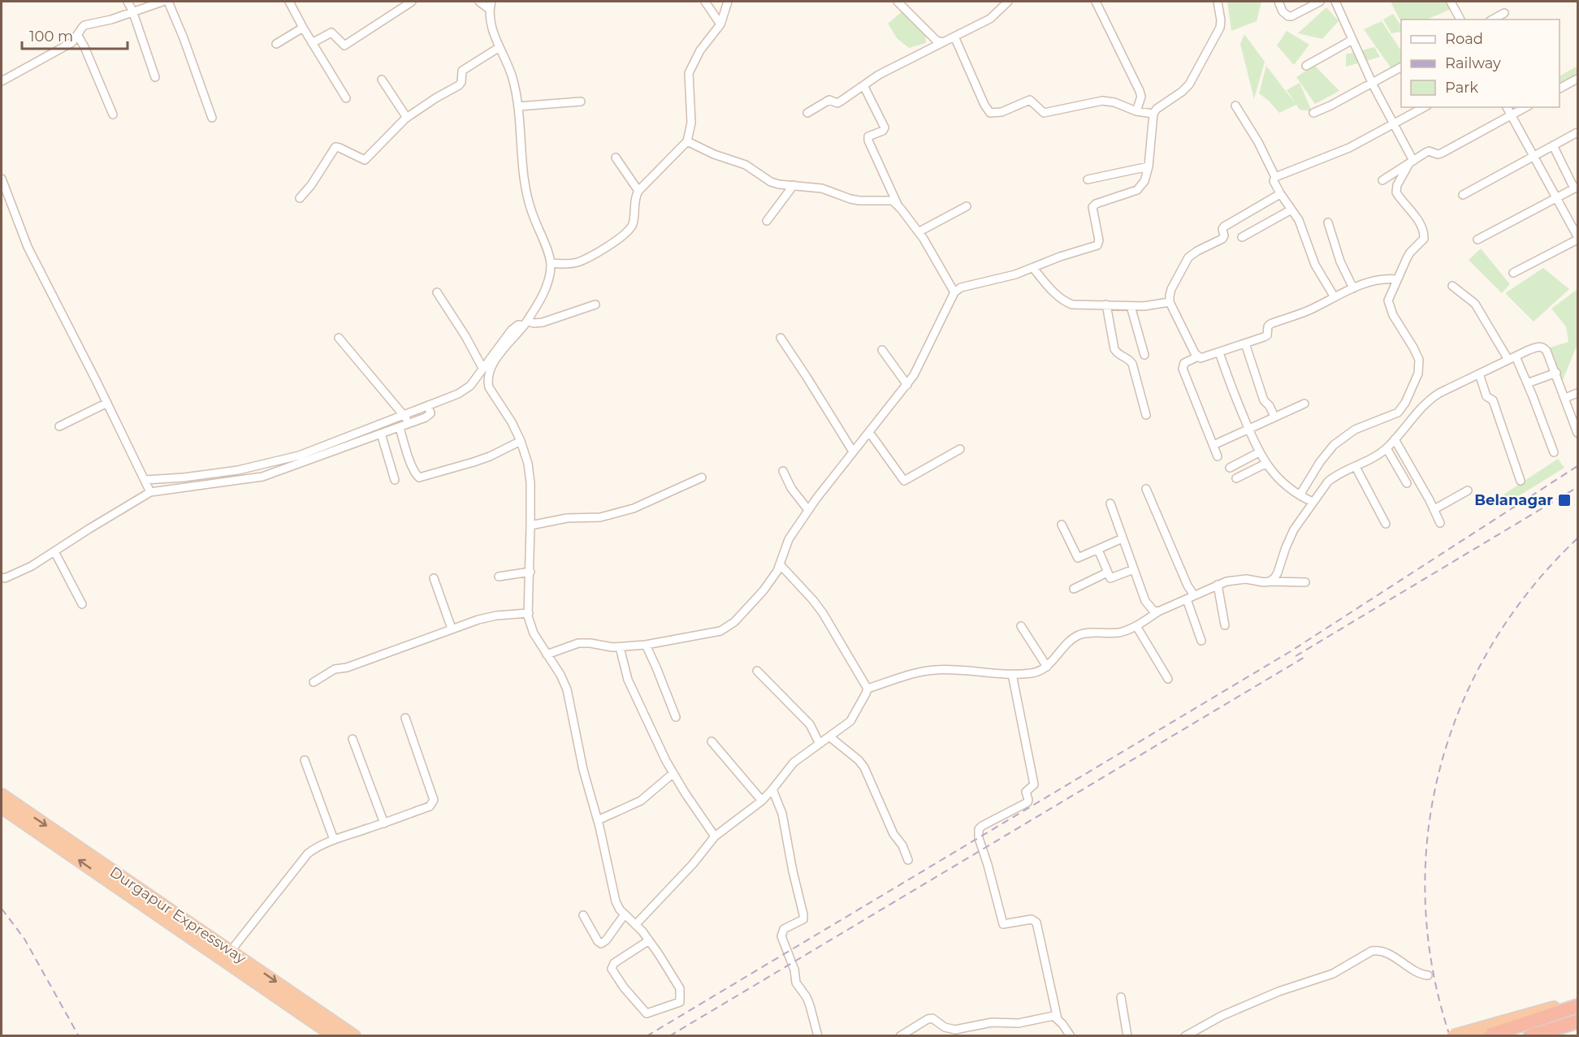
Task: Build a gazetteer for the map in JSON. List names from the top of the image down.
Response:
{
  "streets": {
    "highway": ["Durgapur Expressway"]
  },
  "places": {
    "transit": ["Belanagar"]
  },
  "legend": ["Road", "Railway", "Park"],
  "scale_bar": "100 m"
}
